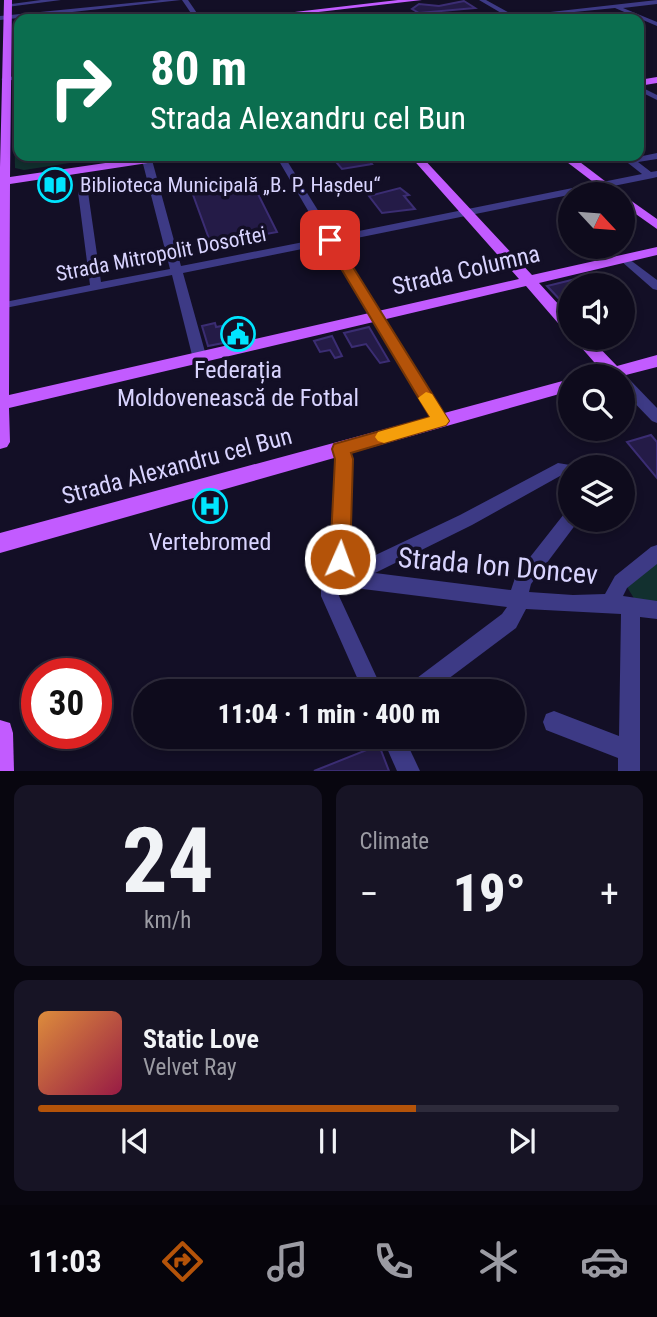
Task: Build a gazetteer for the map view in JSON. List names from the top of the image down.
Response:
{
  "streets": {
    "main road": ["Strada Columna", "Strada Alexandru cel Bun"],
    "street": ["Strada Mitropolit Dosoftei", "Strada Ion Doncev"]
  },
  "places": {
    "library": ["Biblioteca Municipală „B. P. Hașdeu“"],
    "public building": ["Federația Moldovenească de Fotbal"],
    "hospital": ["Vertebromed"]
  },
  "north": "bottom right",
  "page": {
    "turn": ["80 m", "Strada Alexandru cel Bun"],
    "limit": "30",
    "trip": "11:04 · 1 min · 400 m",
    "tile": [
      ["24", "km/h"],
      "Climate"
    ],
    "heat": ["−", "19°", "+"],
    "song": ["Static Love", "Velvet Ray"],
    "tabs": "11:03"
  }
}
